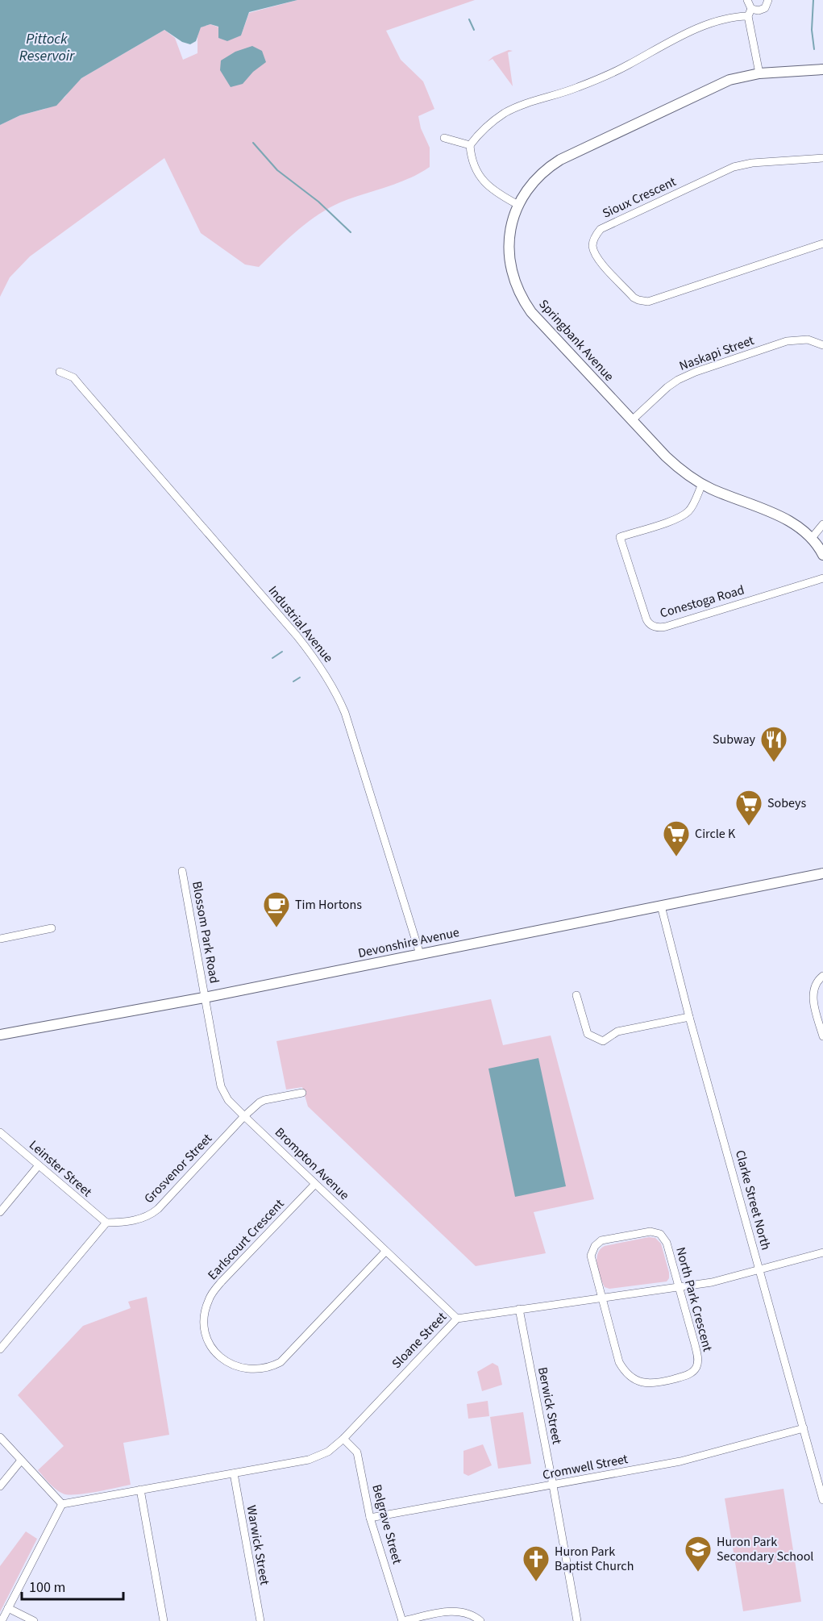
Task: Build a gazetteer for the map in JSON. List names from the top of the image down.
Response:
{
  "streets": {
    "main road": ["Springbank Avenue", "Devonshire Avenue"],
    "street": [
      "Sioux Crescent",
      "Naskapi Street",
      "Conestoga Road",
      "Industrial Avenue",
      "Blossom Park Road",
      "Brompton Avenue",
      "Leinster Street",
      "Grosvenor Street",
      "Clarke Street North",
      "Earlscourt Crescent",
      "North Park Crescent",
      "Sloane Street",
      "Berwick Street",
      "Cromwell Street",
      "Belgrave Street",
      "Warwick Street"
    ]
  },
  "crossings": [
    ["Springbank Avenue", "Naskapi Street"],
    ["Springbank Avenue", "Conestoga Road"],
    ["Industrial Avenue", "Devonshire Avenue"],
    ["Blossom Park Road", "Devonshire Avenue"],
    ["Blossom Park Road", "Brompton Avenue"],
    ["Devonshire Avenue", "Brompton Avenue"],
    ["Devonshire Avenue", "Clarke Street North"],
    ["Brompton Avenue", "Grosvenor Street"],
    ["Brompton Avenue", "Earlscourt Crescent"],
    ["Brompton Avenue", "Sloane Street"],
    ["Leinster Street", "Grosvenor Street"],
    ["Clarke Street North", "Sloane Street"],
    ["Clarke Street North", "Cromwell Street"],
    ["North Park Crescent", "Sloane Street"],
    ["Sloane Street", "Berwick Street"],
    ["Sloane Street", "Belgrave Street"],
    ["Sloane Street", "Warwick Street"],
    ["Berwick Street", "Cromwell Street"],
    ["Cromwell Street", "Belgrave Street"]
  ],
  "water": ["Pittock Reservoir"],
  "places": {
    "restaurant": ["Subway"],
    "supermarket": ["Sobeys", "Circle K"],
    "cafe": ["Tim Hortons"],
    "school or university": ["Huron Park Secondary School"],
    "church": ["Huron Park Baptist Church"]
  },
  "scale_bar": "100 m"
}
